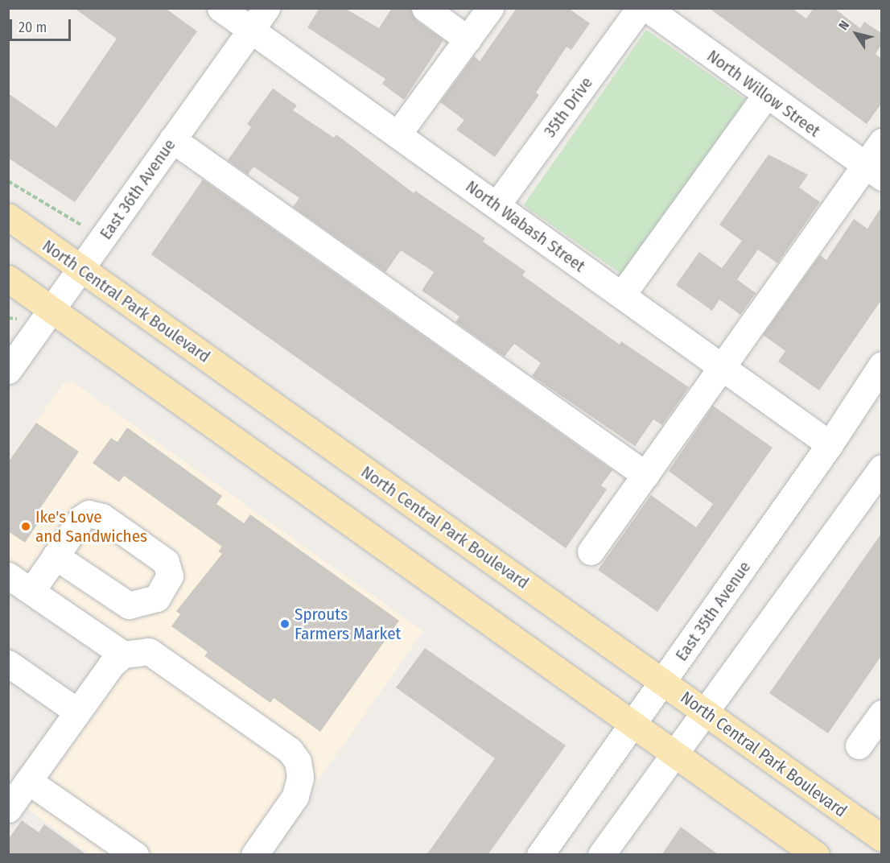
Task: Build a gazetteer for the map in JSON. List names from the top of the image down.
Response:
{
  "streets": {
    "main road": ["North Central Park Boulevard"],
    "street": [
      "North Willow Street",
      "35th Drive",
      "East 36th Avenue",
      "North Wabash Street",
      "East 35th Avenue"
    ]
  },
  "crossings": [
    ["35th Drive", "North Wabash Street"],
    ["East 36th Avenue", "North Wabash Street"],
    ["East 36th Avenue", "North Central Park Boulevard"],
    ["North Wabash Street", "East 35th Avenue"],
    ["North Central Park Boulevard", "East 35th Avenue"]
  ],
  "places": ["Ike's Love and Sandwiches", "Sprouts Farmers Market"],
  "scale_bar": "20 m",
  "north": "top left"
}
